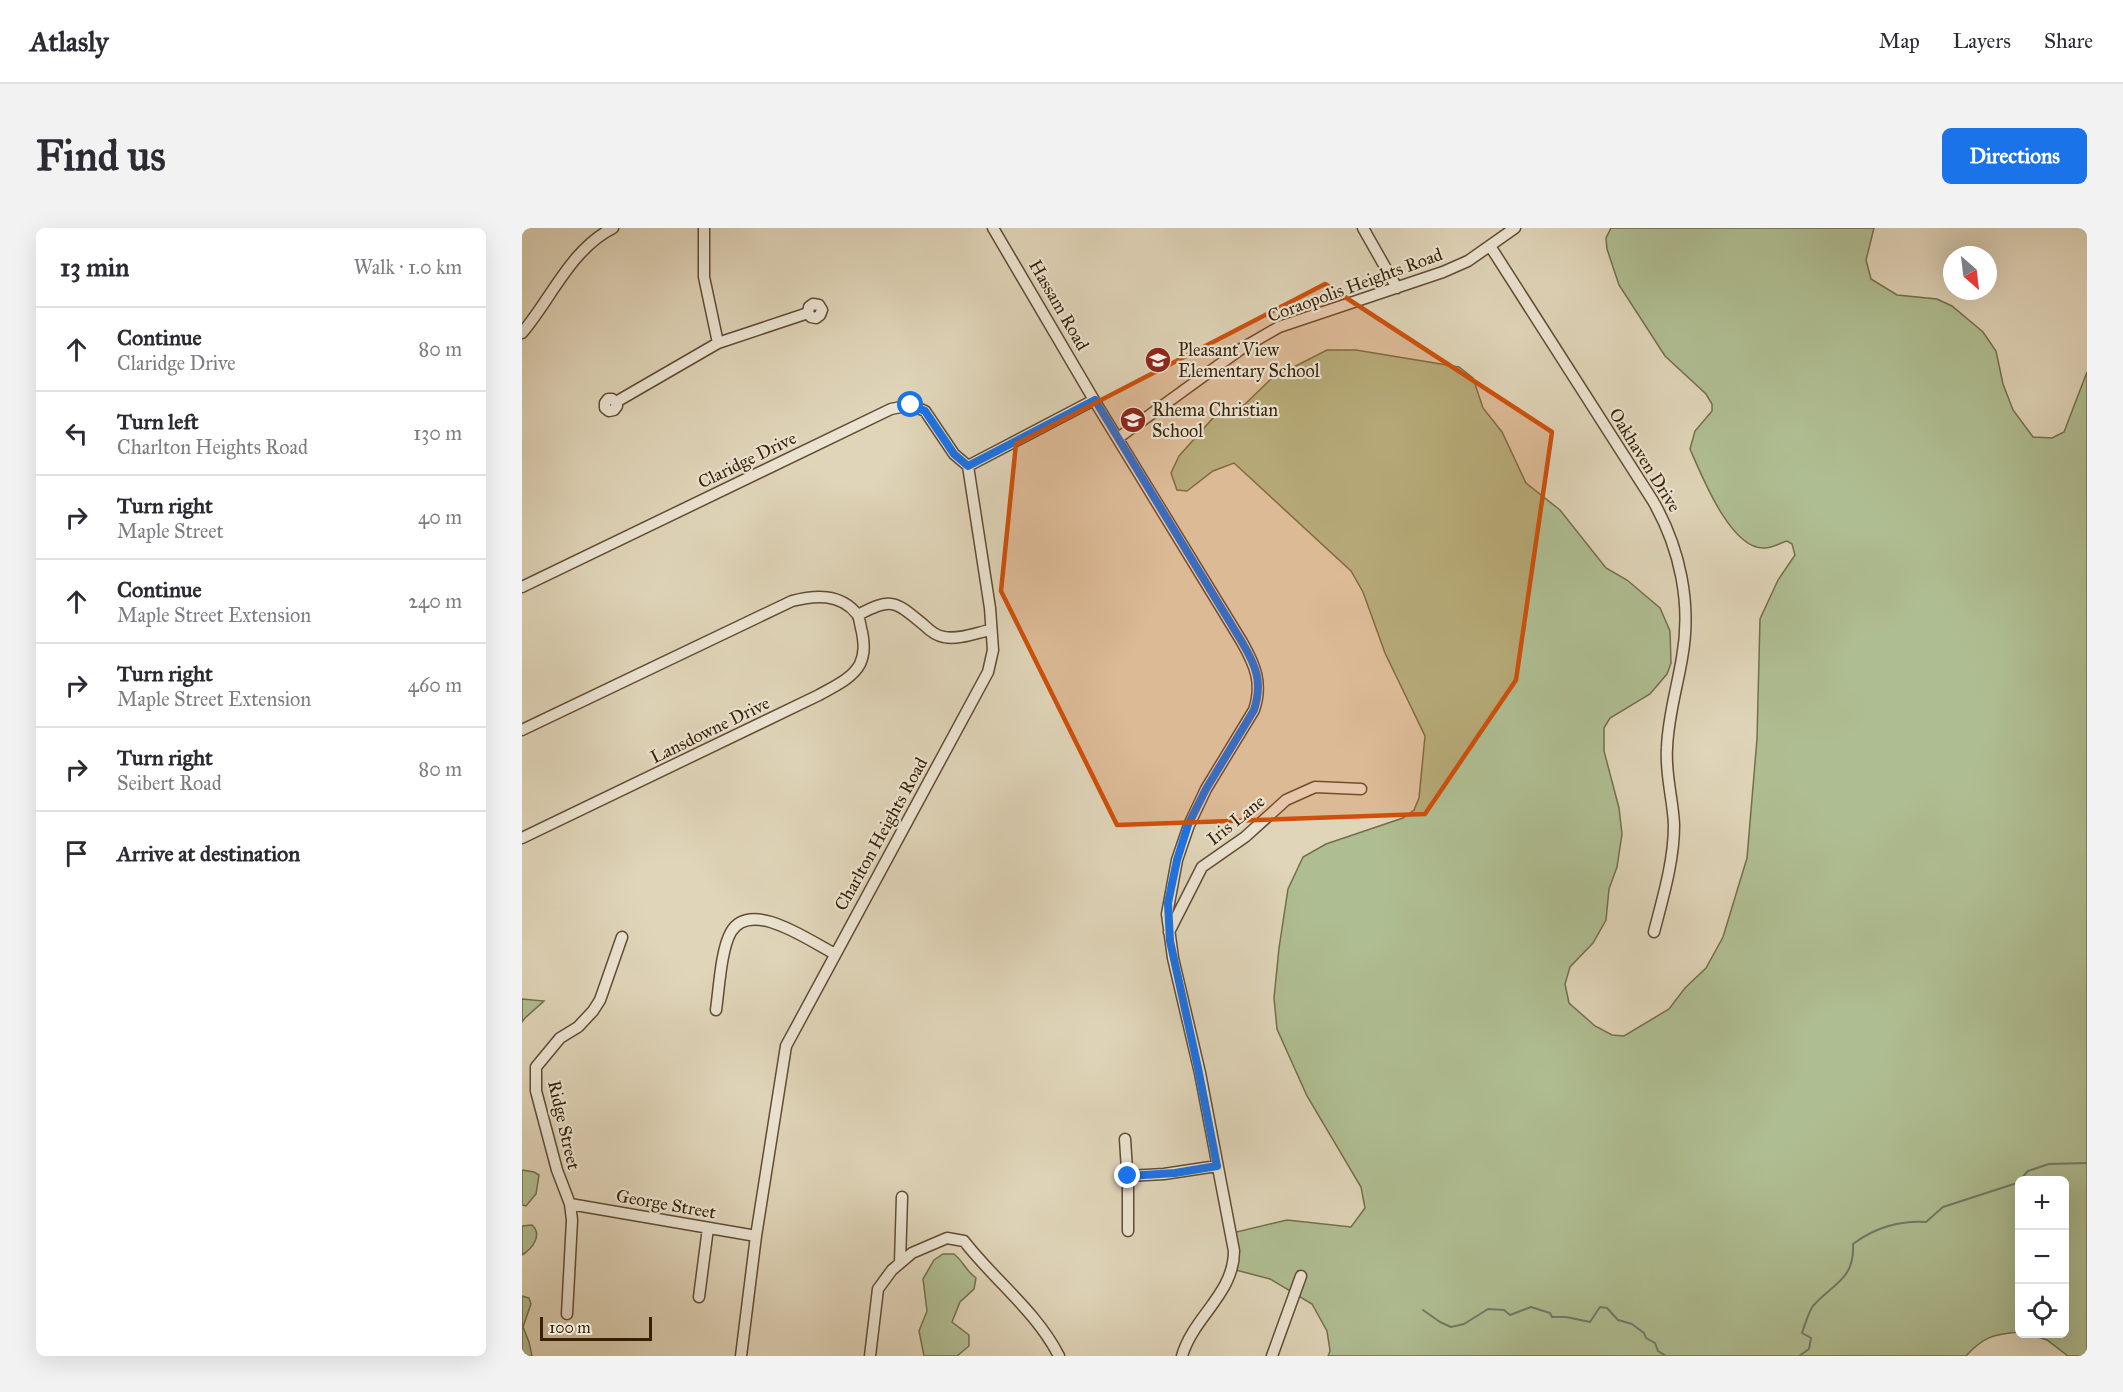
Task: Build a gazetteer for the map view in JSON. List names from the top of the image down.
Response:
{
  "streets": {
    "street": [
      "Coraopolis Heights Road",
      "Hassam Road",
      "Claridge Drive",
      "Oakhaven Drive",
      "Lansdowne Drive",
      "Iris Lane",
      "Charlton Heights Road",
      "Ridge Street",
      "George Street"
    ]
  },
  "crossings": [
    ["Coraopolis Heights Road", "Hassam Road"],
    ["Coraopolis Heights Road", "Oakhaven Drive"],
    ["Hassam Road", "Iris Lane"],
    ["Claridge Drive", "Charlton Heights Road"],
    ["Charlton Heights Road", "George Street"],
    ["Ridge Street", "George Street"]
  ],
  "places": {
    "school or university": ["Pleasant View Elementary School", "Rhema Christian School"]
  },
  "scale_bar": "100 m",
  "north": "bottom right",
  "page": {
    "header": "Atlasly",
    "nav": ["Map", "Layers", "Share"],
    "buttons": "Directions",
    "title": "Find us",
    "heading": ["13 min", "Walk · 1.0 km"],
    "list": [
      ["Continue", "Claridge Drive", "80 m"],
      ["Turn left", "Charlton Heights Road", "130 m"],
      ["Turn right", "Maple Street", "40 m"],
      ["Continue", "Maple Street Extension", "240 m"],
      ["Turn right", "Maple Street Extension", "460 m"],
      ["Turn right", "Seibert Road", "80 m"],
      "Arrive at destination"
    ],
    "map_buttons": ["+", "−"],
    "scale": "100 m"
  }
}
